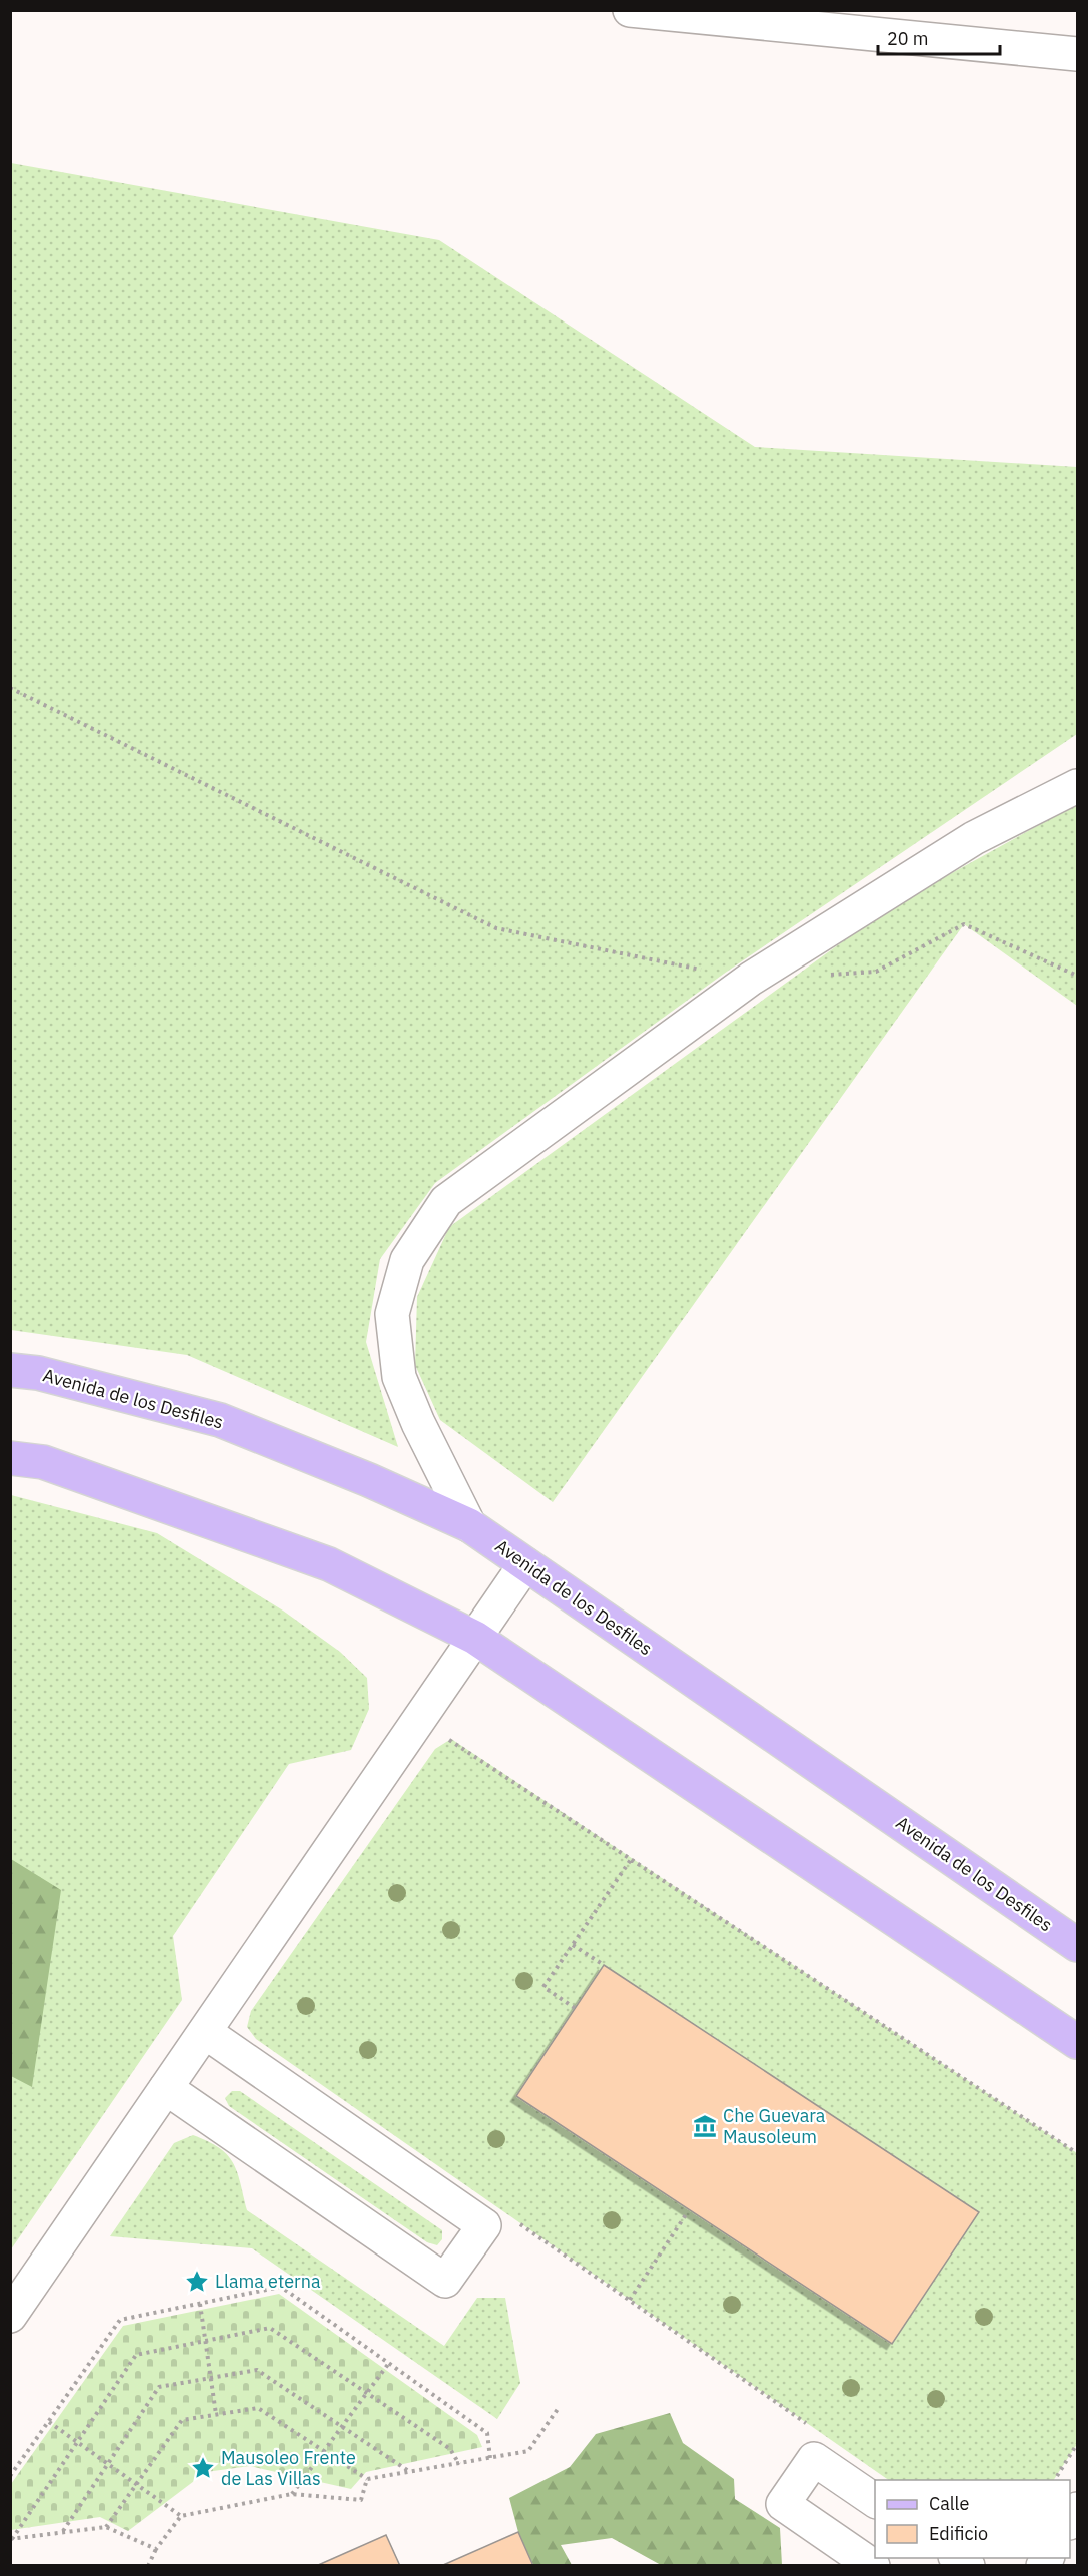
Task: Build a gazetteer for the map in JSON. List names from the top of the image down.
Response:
{
  "streets": {
    "main road": ["Avenida de los Desfiles"]
  },
  "places": {
    "museum": ["Che Guevara Mausoleum"],
    "place": ["Llama eterna", "Mausoleo Frente de Las Villas"]
  },
  "legend": ["Calle", "Edificio"],
  "scale_bar": "20 m"
}
